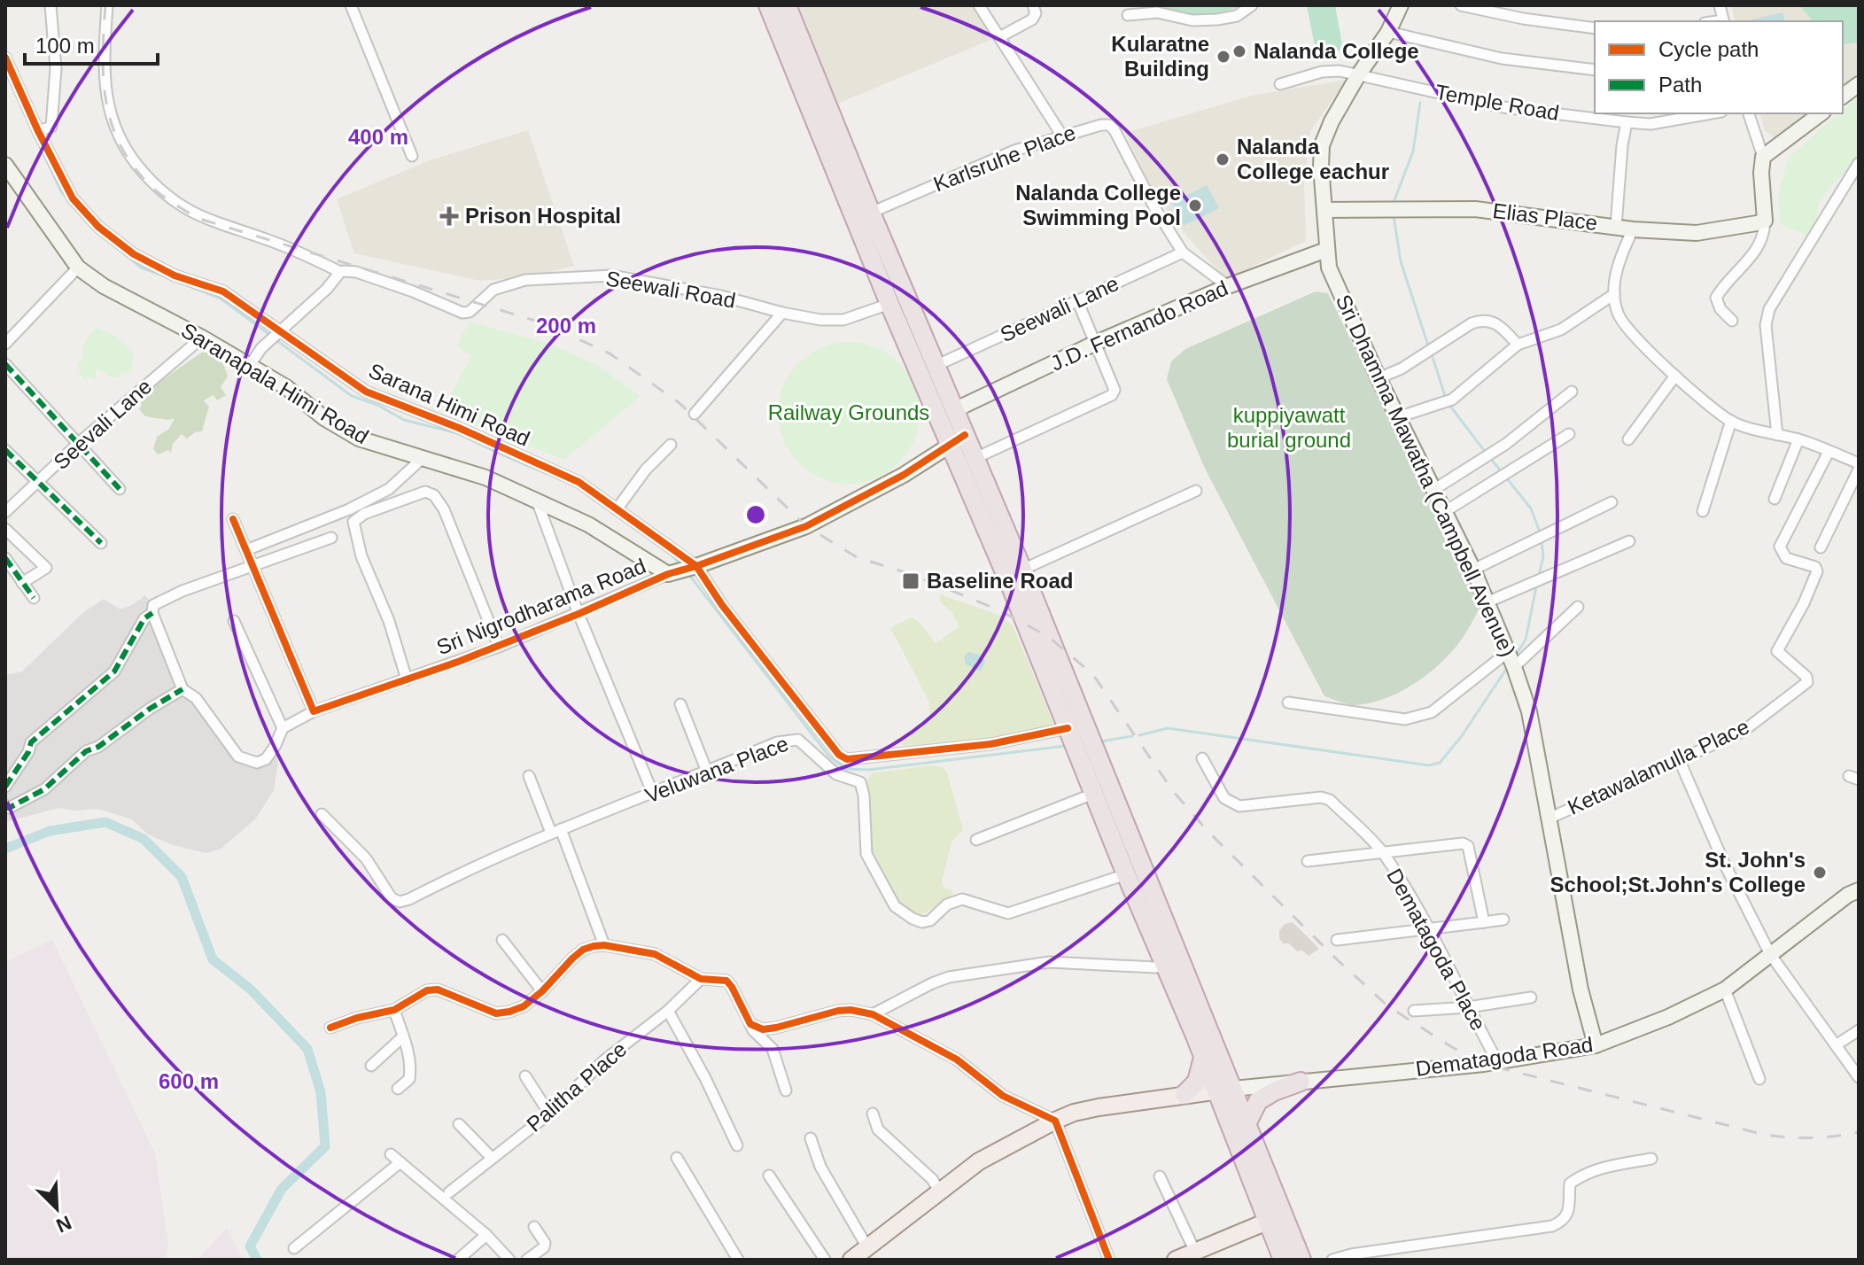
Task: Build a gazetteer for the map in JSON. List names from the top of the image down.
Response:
{
  "streets": {
    "street": [
      "Temple Road",
      "Karlsruhe Place",
      "Elias Place",
      "Seewali Road",
      "Seewali Lane",
      "J.D. Fernando Road",
      "Saranapala Himi Road",
      "Sarana Himi Road",
      "Seevali Lane",
      "Sri Dhamma Mawatha (Campbell Avenue)",
      "Sri Nigrodharama Road",
      "Ketawalamulla Place",
      "Veluwana Place",
      "Dematagoda Place",
      "Dematagoda Road",
      "Palitha Place"
    ]
  },
  "crossings": [
    ["Temple Road", "Sri Dhamma Mawatha (Campbell Avenue)"],
    ["Karlsruhe Place", "Seewali Lane"],
    ["Karlsruhe Place", "J.D. Fernando Road"],
    ["Elias Place", "Sri Dhamma Mawatha (Campbell Avenue)"],
    ["J.D. Fernando Road", "Sri Dhamma Mawatha (Campbell Avenue)"],
    ["Saranapala Himi Road", "Seevali Lane"],
    ["Saranapala Himi Road", "Sri Nigrodharama Road"],
    ["Sarana Himi Road", "Sri Nigrodharama Road"],
    ["Sri Dhamma Mawatha (Campbell Avenue)", "Ketawalamulla Place"],
    ["Sri Dhamma Mawatha (Campbell Avenue)", "Dematagoda Road"],
    ["Dematagoda Place", "Dematagoda Road"]
  ],
  "parks": ["Railway Grounds", "kuppiyawatt burial ground"],
  "places": {
    "other": [
      "Nalanda College",
      "Kularatne Building",
      "Nalanda College eachur",
      "Nalanda College Swimming Pool",
      "St. John's School;St.John's College"
    ],
    "health": ["Prison Hospital"],
    "transit": ["Baseline Road"]
  },
  "legend": ["Cycle path", "Path"],
  "scale_bar": "100 m",
  "north": "bottom right",
  "rings": ["400 m", "200 m", "600 m"]
}
